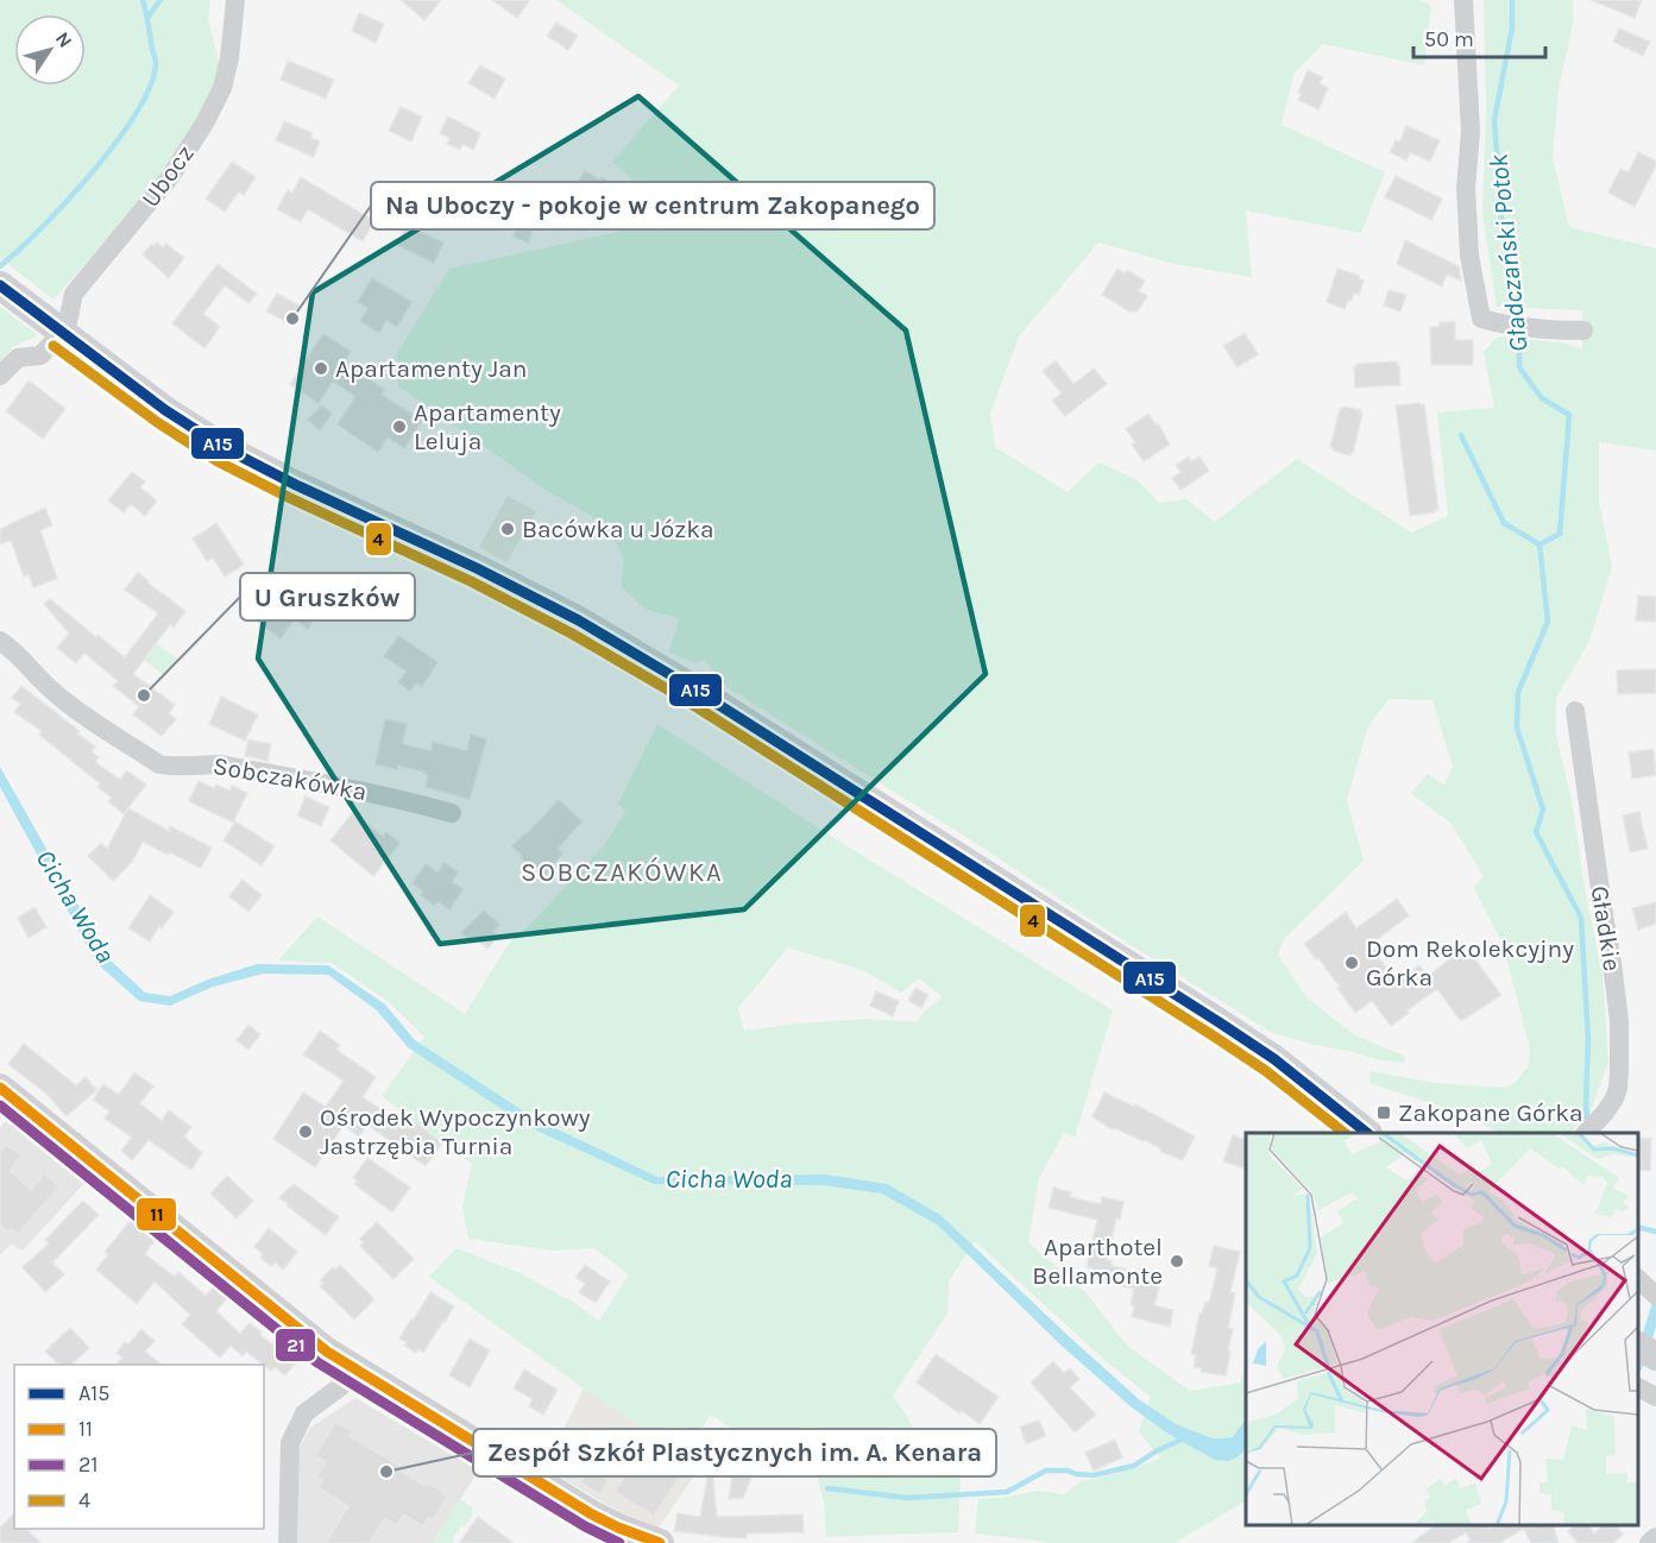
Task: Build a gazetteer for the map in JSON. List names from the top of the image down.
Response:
{
  "streets": {
    "street": ["Ubocz", "Sobczakówka", "Gładkie"]
  },
  "districts": ["SOBCZAKÓWKA"],
  "water": ["Gładczański Potok", "Cicha Woda"],
  "places": {
    "other": [
      "Na Uboczy - pokoje w centrum Zakopanego",
      "Apartamenty Jan",
      "Apartamenty Leluja",
      "Bacówka u Józka",
      "U Gruszków",
      "Dom Rekolekcyjny Górka",
      "Ośrodek Wypoczynkowy Jastrzębia Turnia",
      "Aparthotel Bellamonte",
      "Zespół Szkół Plastycznych im. A. Kenara"
    ],
    "transit": ["Zakopane Górka"]
  },
  "lines": [
    "transit line A15",
    "transit line 4",
    "transit line 11",
    "transit line 21"
  ],
  "legend": [
    "A15",
    "11",
    "21",
    "4"
  ],
  "scale_bar": "50 m",
  "north": "top right"
}
